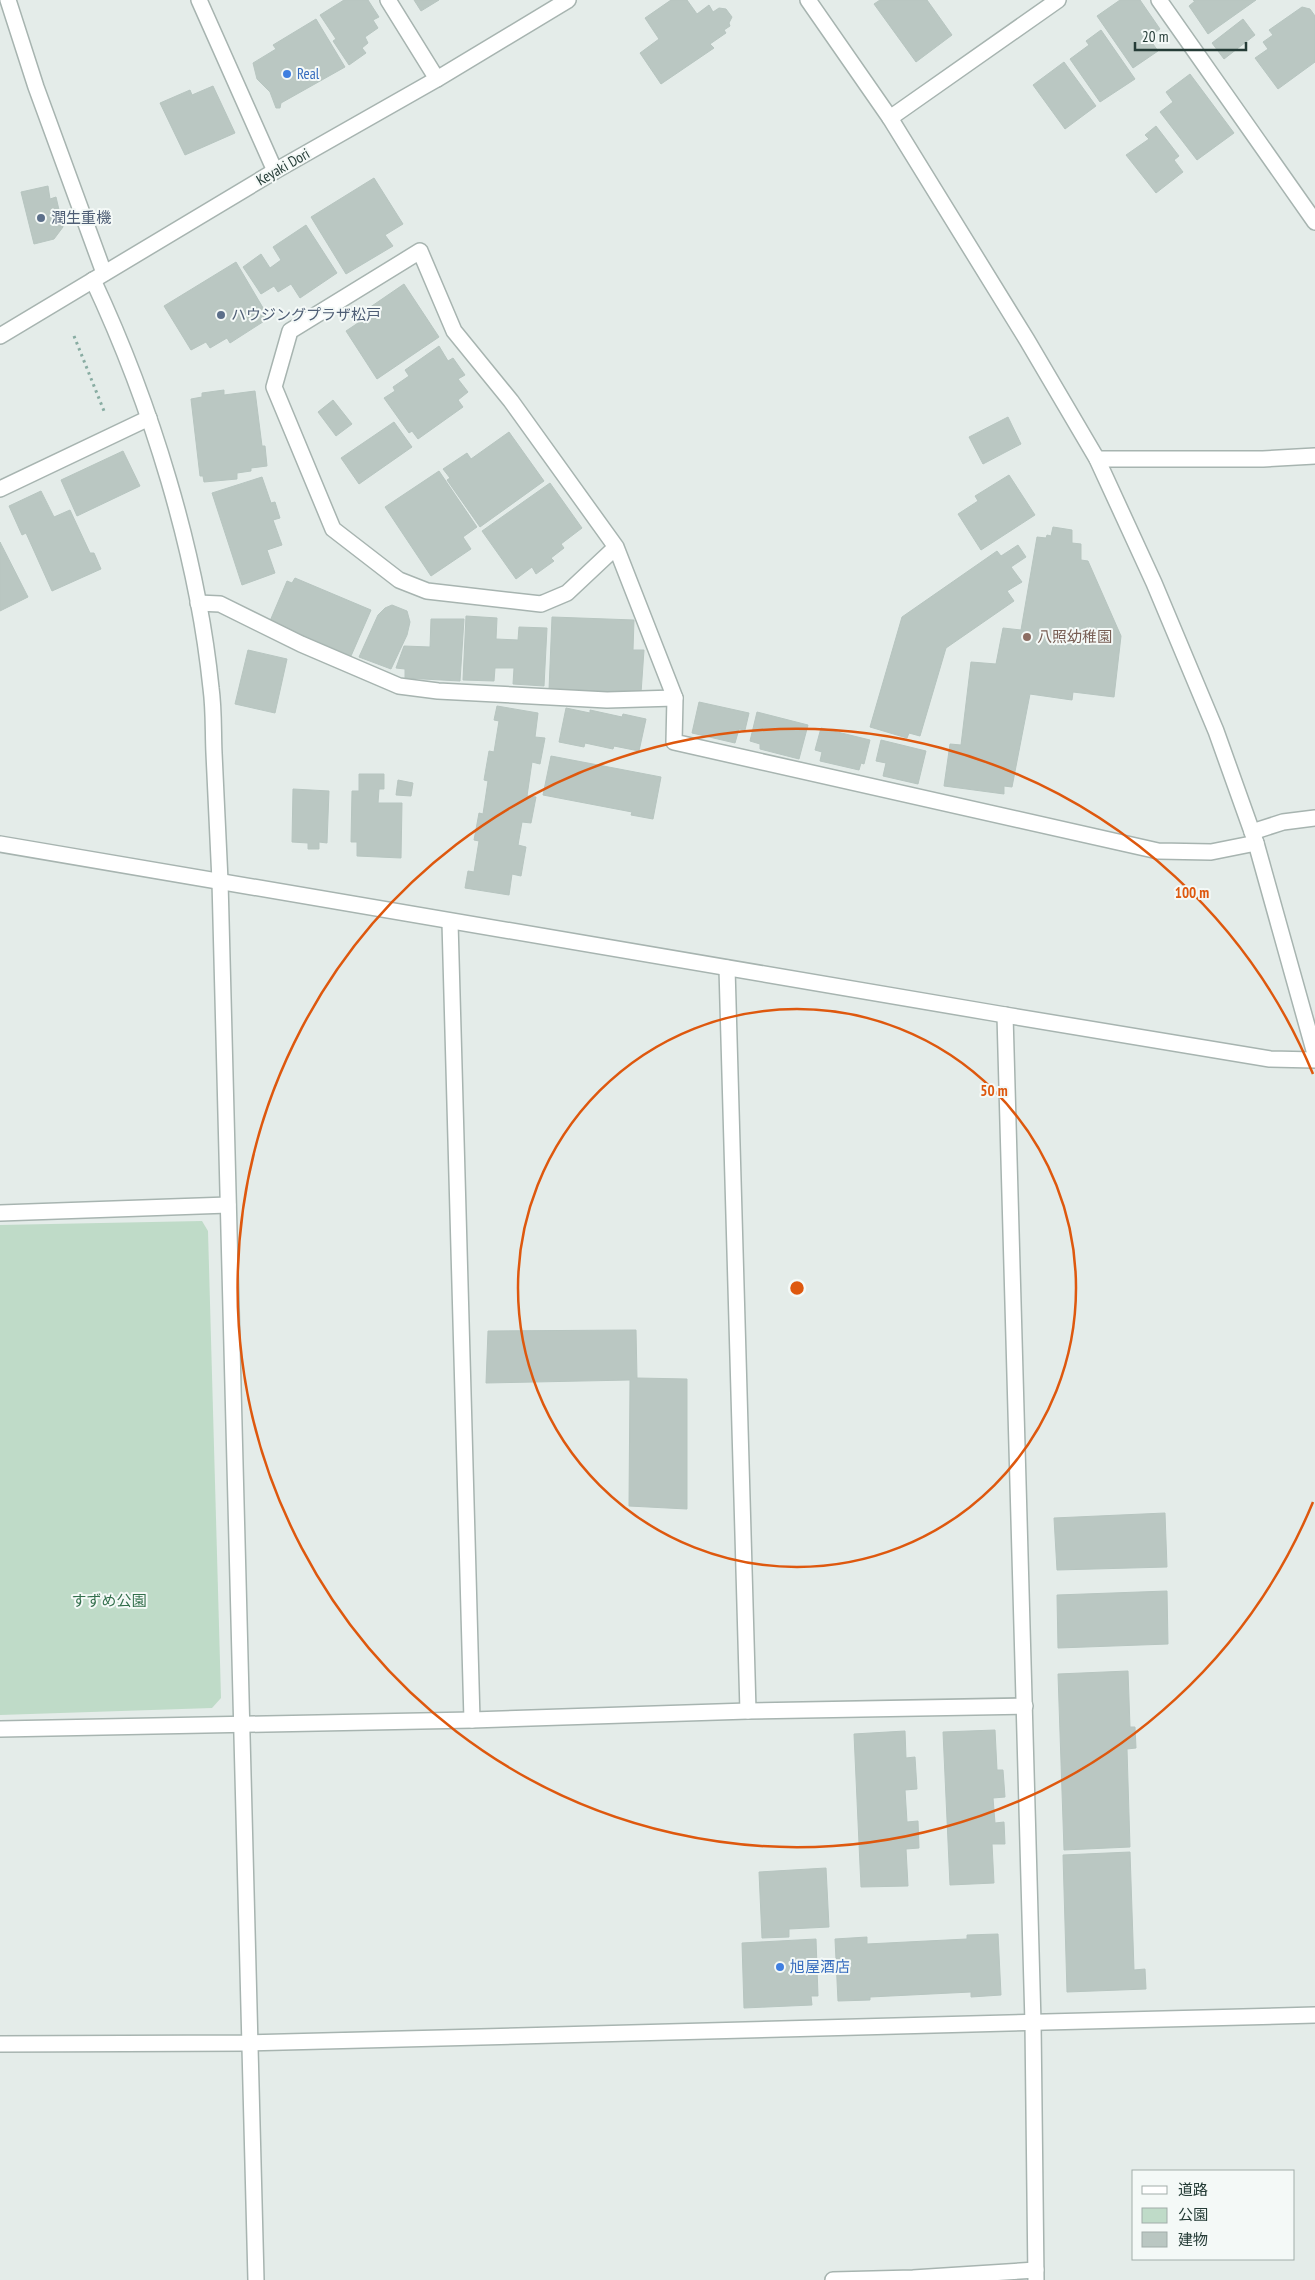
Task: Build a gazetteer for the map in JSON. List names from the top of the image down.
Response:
{
  "streets": {
    "street": ["Keyaki Dori"]
  },
  "parks": ["すずめ公園"],
  "places": [
    "Real",
    "潤生重機",
    "ハウジングプラザ松戸",
    "八照幼稚園",
    "旭屋酒店"
  ],
  "legend": ["道路", "公園", "建物"],
  "scale_bar": "20 m",
  "rings": ["100 m", "50 m"]
}
